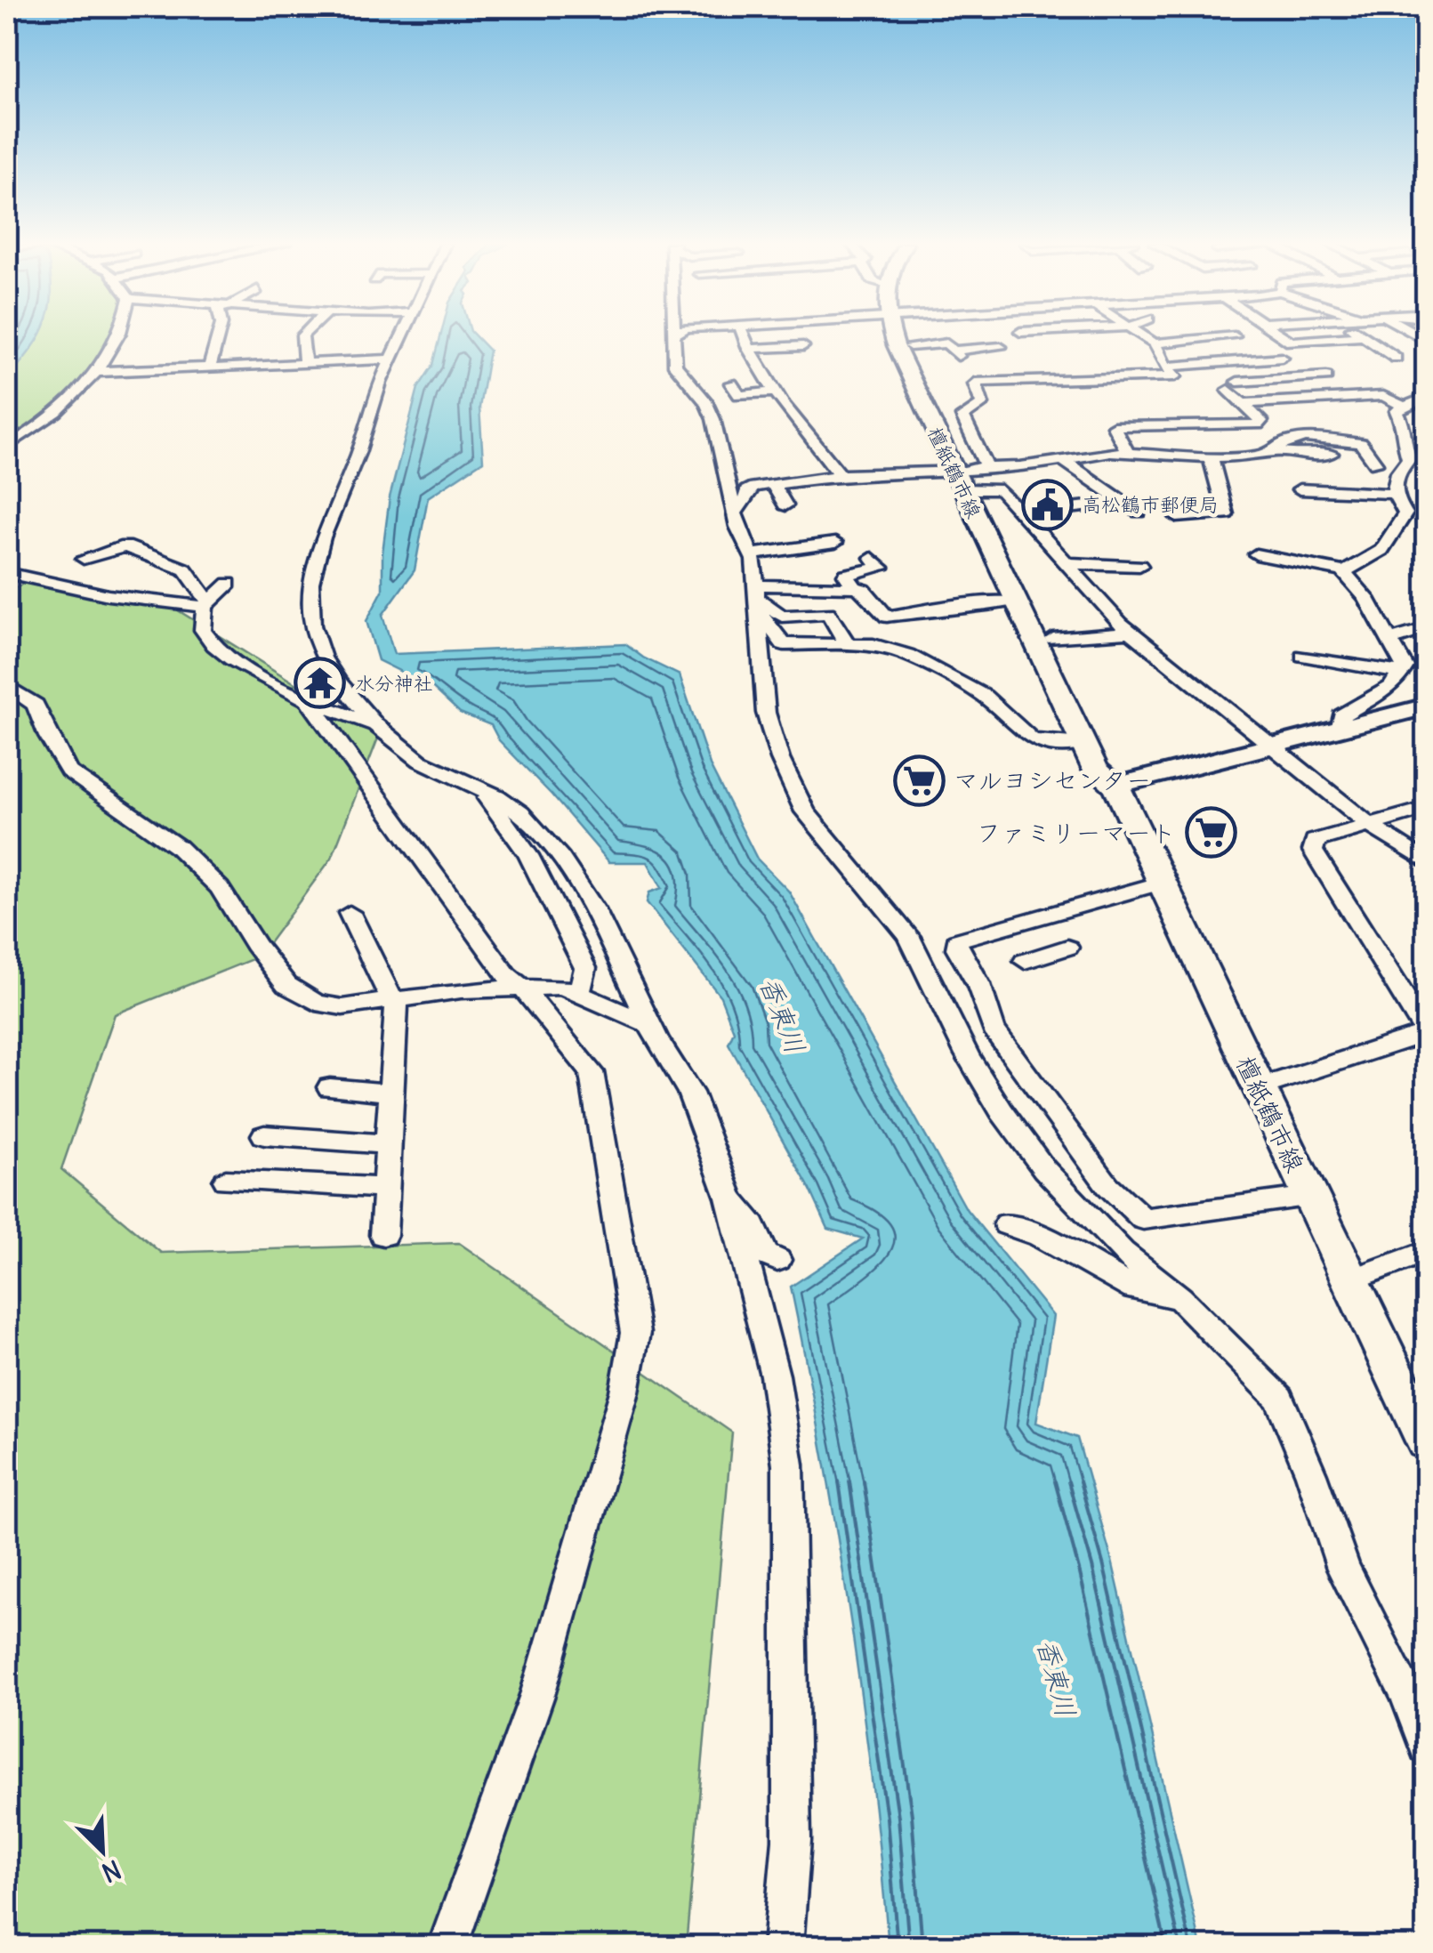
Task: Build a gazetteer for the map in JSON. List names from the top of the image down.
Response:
{
  "streets": {
    "main road": ["檀紙鶴市線"]
  },
  "water": ["香東川"],
  "places": {
    "public building": ["高松鶴市郵便局"],
    "temple": ["水分神社"],
    "supermarket": ["マルヨシセンター", "ファミリーマート"]
  },
  "north": "bottom right"
}
